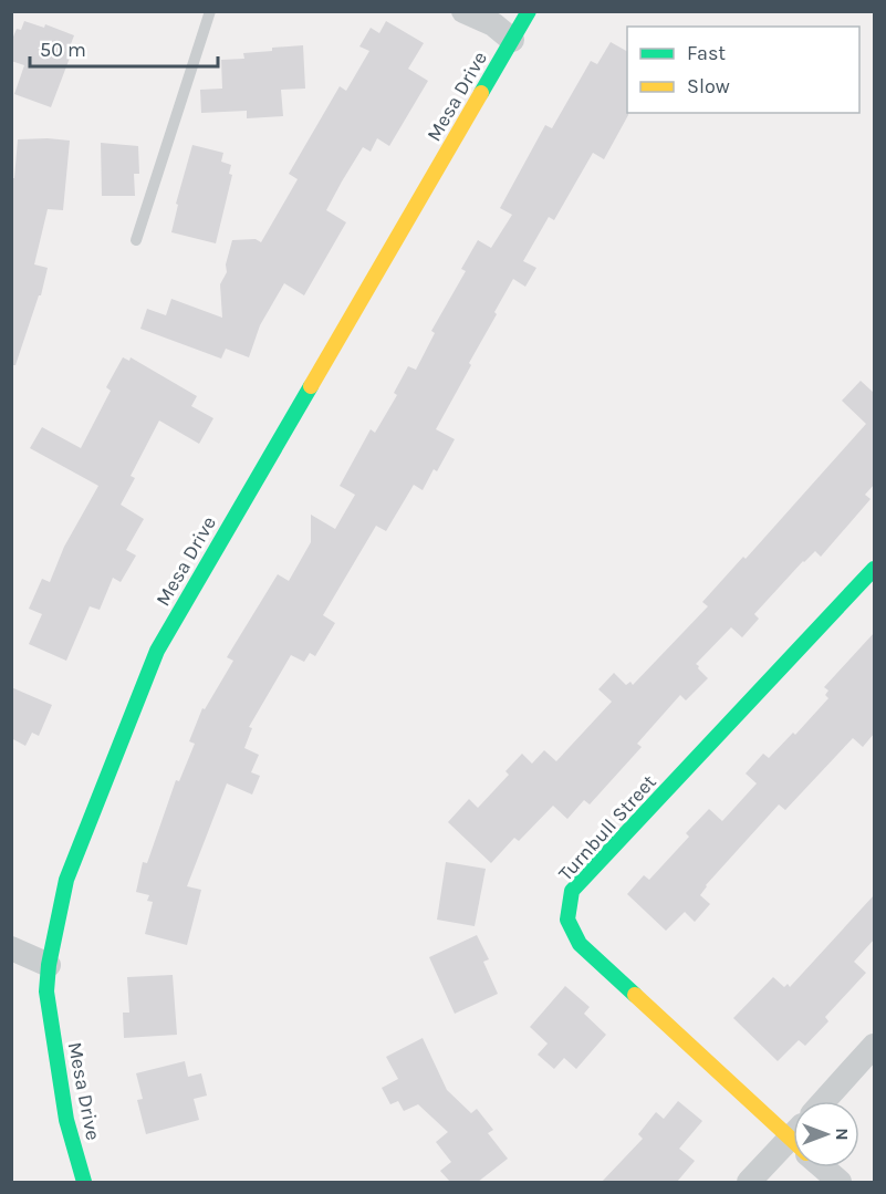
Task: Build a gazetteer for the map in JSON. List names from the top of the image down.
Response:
{
  "streets": {
    "main road": ["Mesa Drive", "Turnbull Street"]
  },
  "legend": ["Fast", "Slow"],
  "scale_bar": "50 m",
  "north": "right"
}
